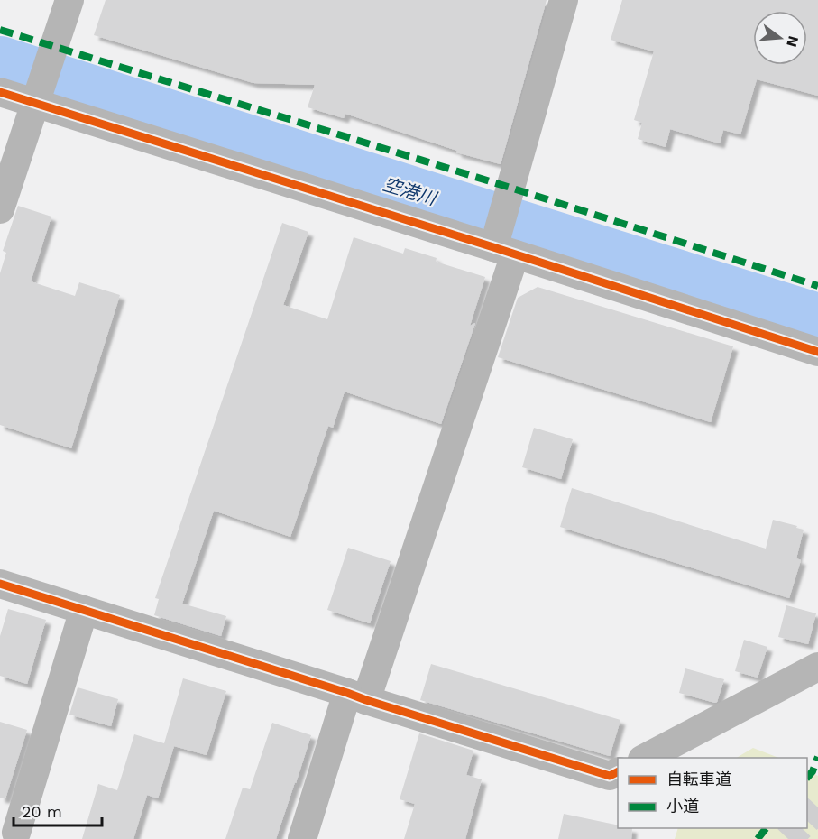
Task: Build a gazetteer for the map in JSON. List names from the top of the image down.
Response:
{
  "water": ["空港川"],
  "legend": ["自転車道", "小道"],
  "scale_bar": "20 m",
  "north": "right"
}
